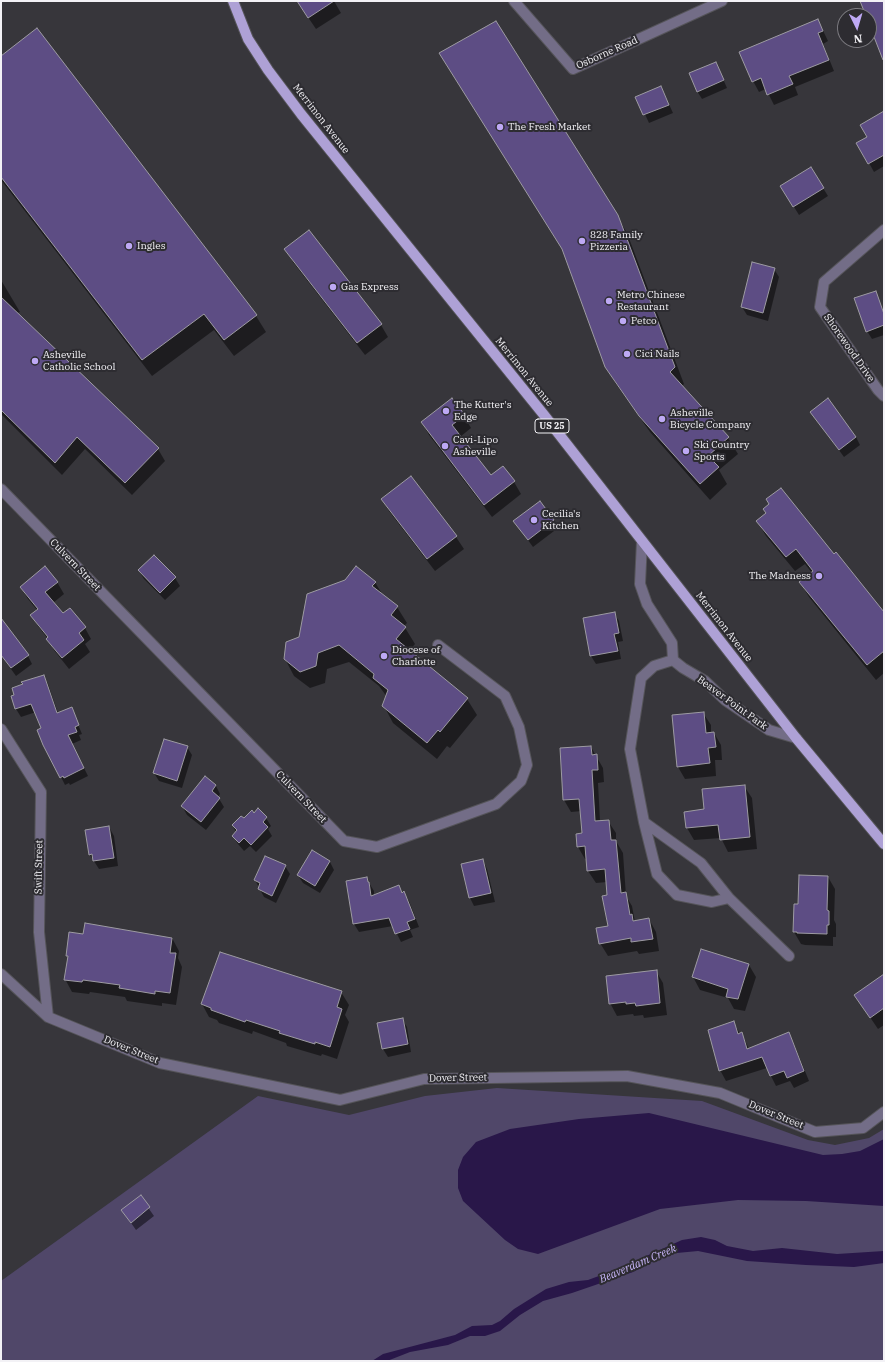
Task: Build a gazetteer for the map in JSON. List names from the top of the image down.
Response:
{
  "streets": {
    "main road": ["Merrimon Avenue", "US 25"],
    "street": [
      "Osborne Road",
      "Shorewood Drive",
      "Culvern Street",
      "Beaver Point Park",
      "Swift Street",
      "Dover Street"
    ]
  },
  "crossings": [
    ["Merrimon Avenue", "Beaver Point Park"],
    ["Swift Street", "Dover Street"]
  ],
  "water": ["Beaverdam Creek"],
  "places": [
    "The Fresh Market",
    "828 Family Pizzeria",
    "Ingles",
    "Gas Express",
    "Metro Chinese Restaurant",
    "Petco",
    "Cici Nails",
    "Asheville Catholic School",
    "The Kutter's Edge",
    "Asheville Bicycle Company",
    "Cavi-Lipo Asheville",
    "Ski Country Sports",
    "Cecilia's Kitchen",
    "The Madness",
    "Diocese of Charlotte"
  ],
  "north": "bottom"
}
